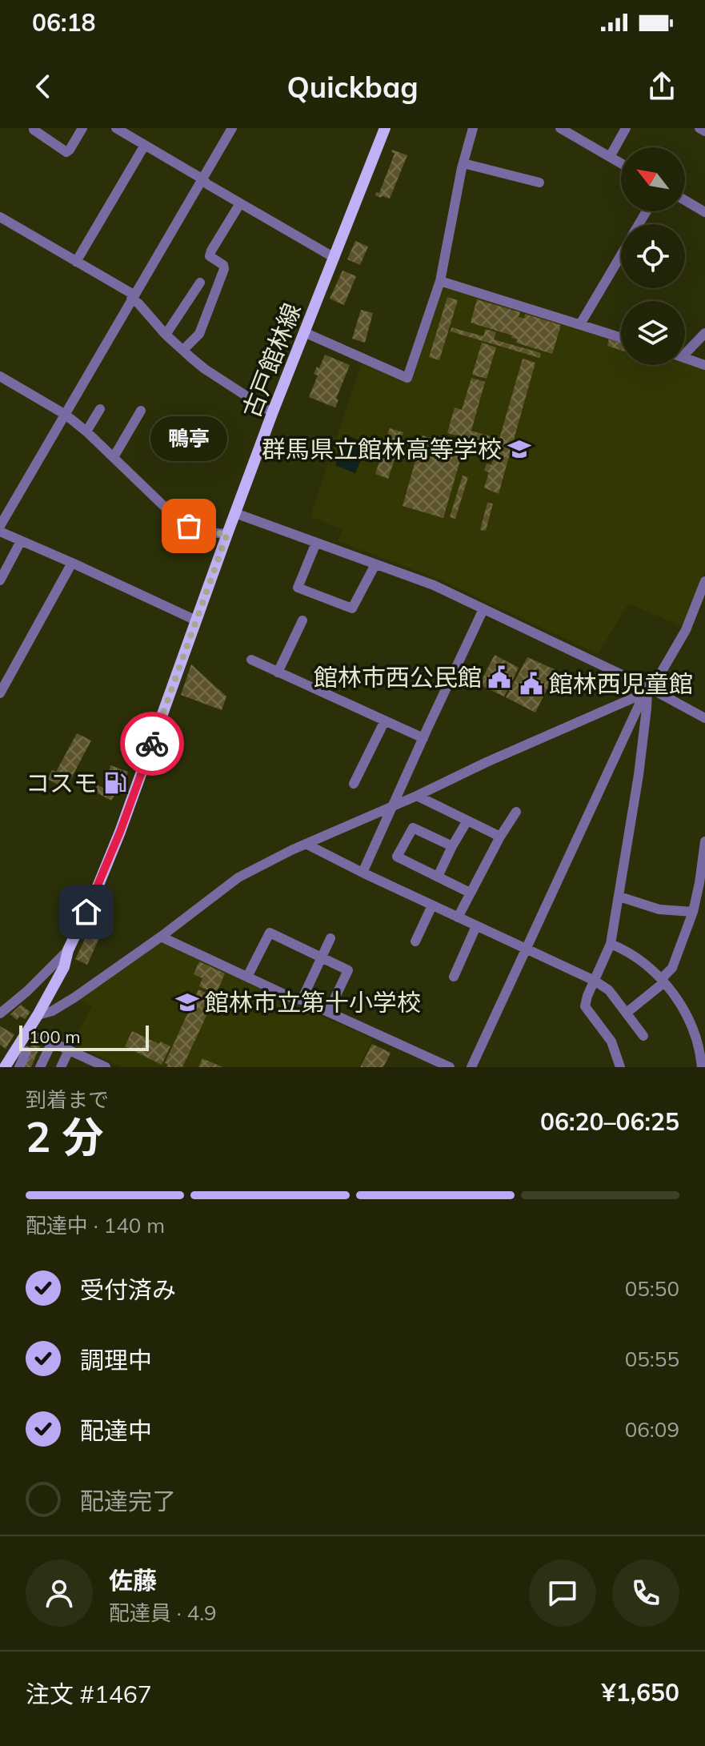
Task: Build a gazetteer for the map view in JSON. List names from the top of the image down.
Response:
{
  "streets": {
    "main road": ["古戸館林線"]
  },
  "places": {
    "school or university": ["群馬県立館林高等学校", "館林市立第十小学校"],
    "other": ["鴨亭"],
    "public building": ["館林市西公民館", "館林西児童館"],
    "fuel station": ["コスモ"]
  },
  "scale_bar": "100 m",
  "north": "top left",
  "page": {
    "status": "06:18",
    "header": "Quickbag",
    "bubble": "鴨亭",
    "scale": "100 m",
    "heading": ["2 分", "到着まで", "06:20–06:25"],
    "panel": [
      "佐藤",
      "配達員 · 4.9",
      "注文 #1467",
      "¥1,650"
    ],
    "bar": "配達中 · 140 m",
    "list": [
      ["受付済み", "05:50"],
      ["調理中", "05:55"],
      ["配達中", "06:09"],
      "配達完了"
    ]
  }
}
